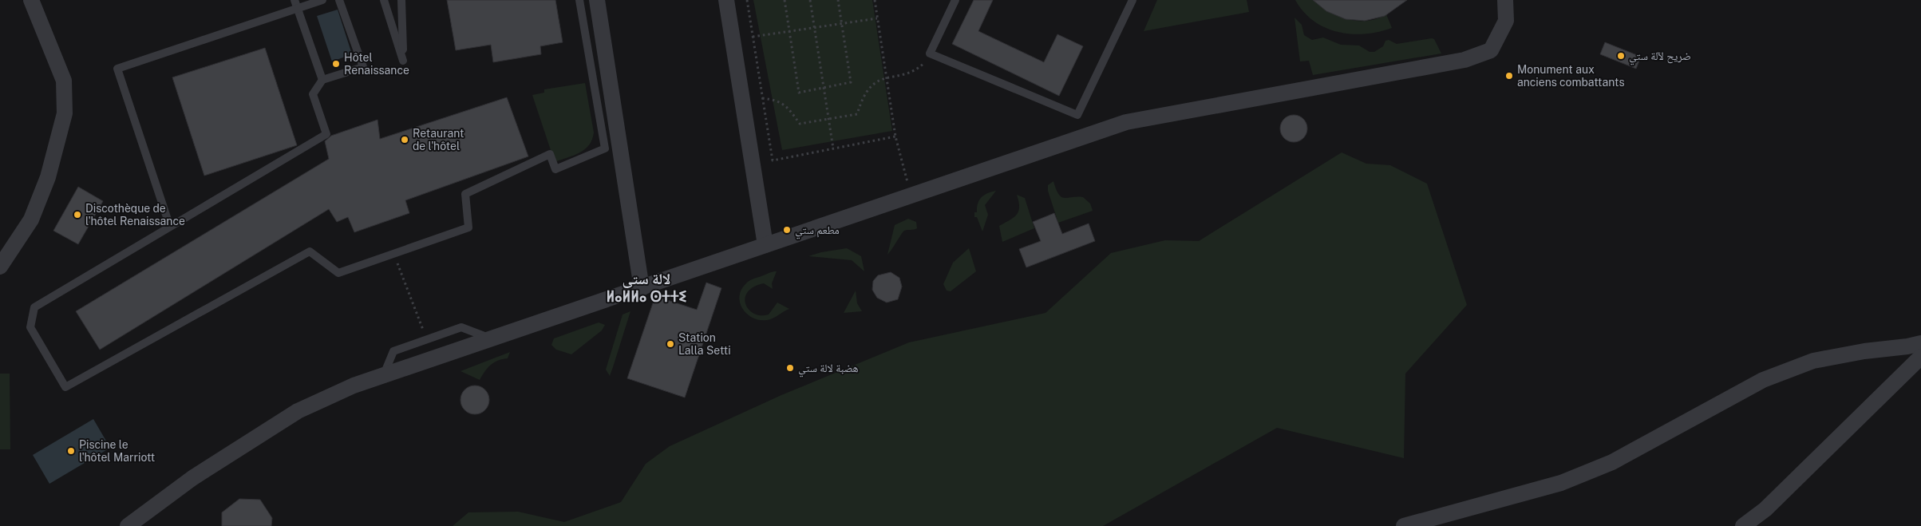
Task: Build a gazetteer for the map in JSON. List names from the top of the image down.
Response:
{
  "districts": ["لالة ستي ⵍⴰⵍⵍⴰ ⵙⵜⵜⵉ"],
  "places": [
    "ضريح لآلة ستي",
    "Hôtel Renaissance",
    "Monument aux anciens combattants",
    "Retaurant de l'hôtel",
    "Discothèque de l'hôtel Renaissance",
    "مطعم ستي",
    "Station Lalla Setti",
    "هضبة لالة ستي",
    "Piscine le l'hôtel Marriott"
  ]
}
